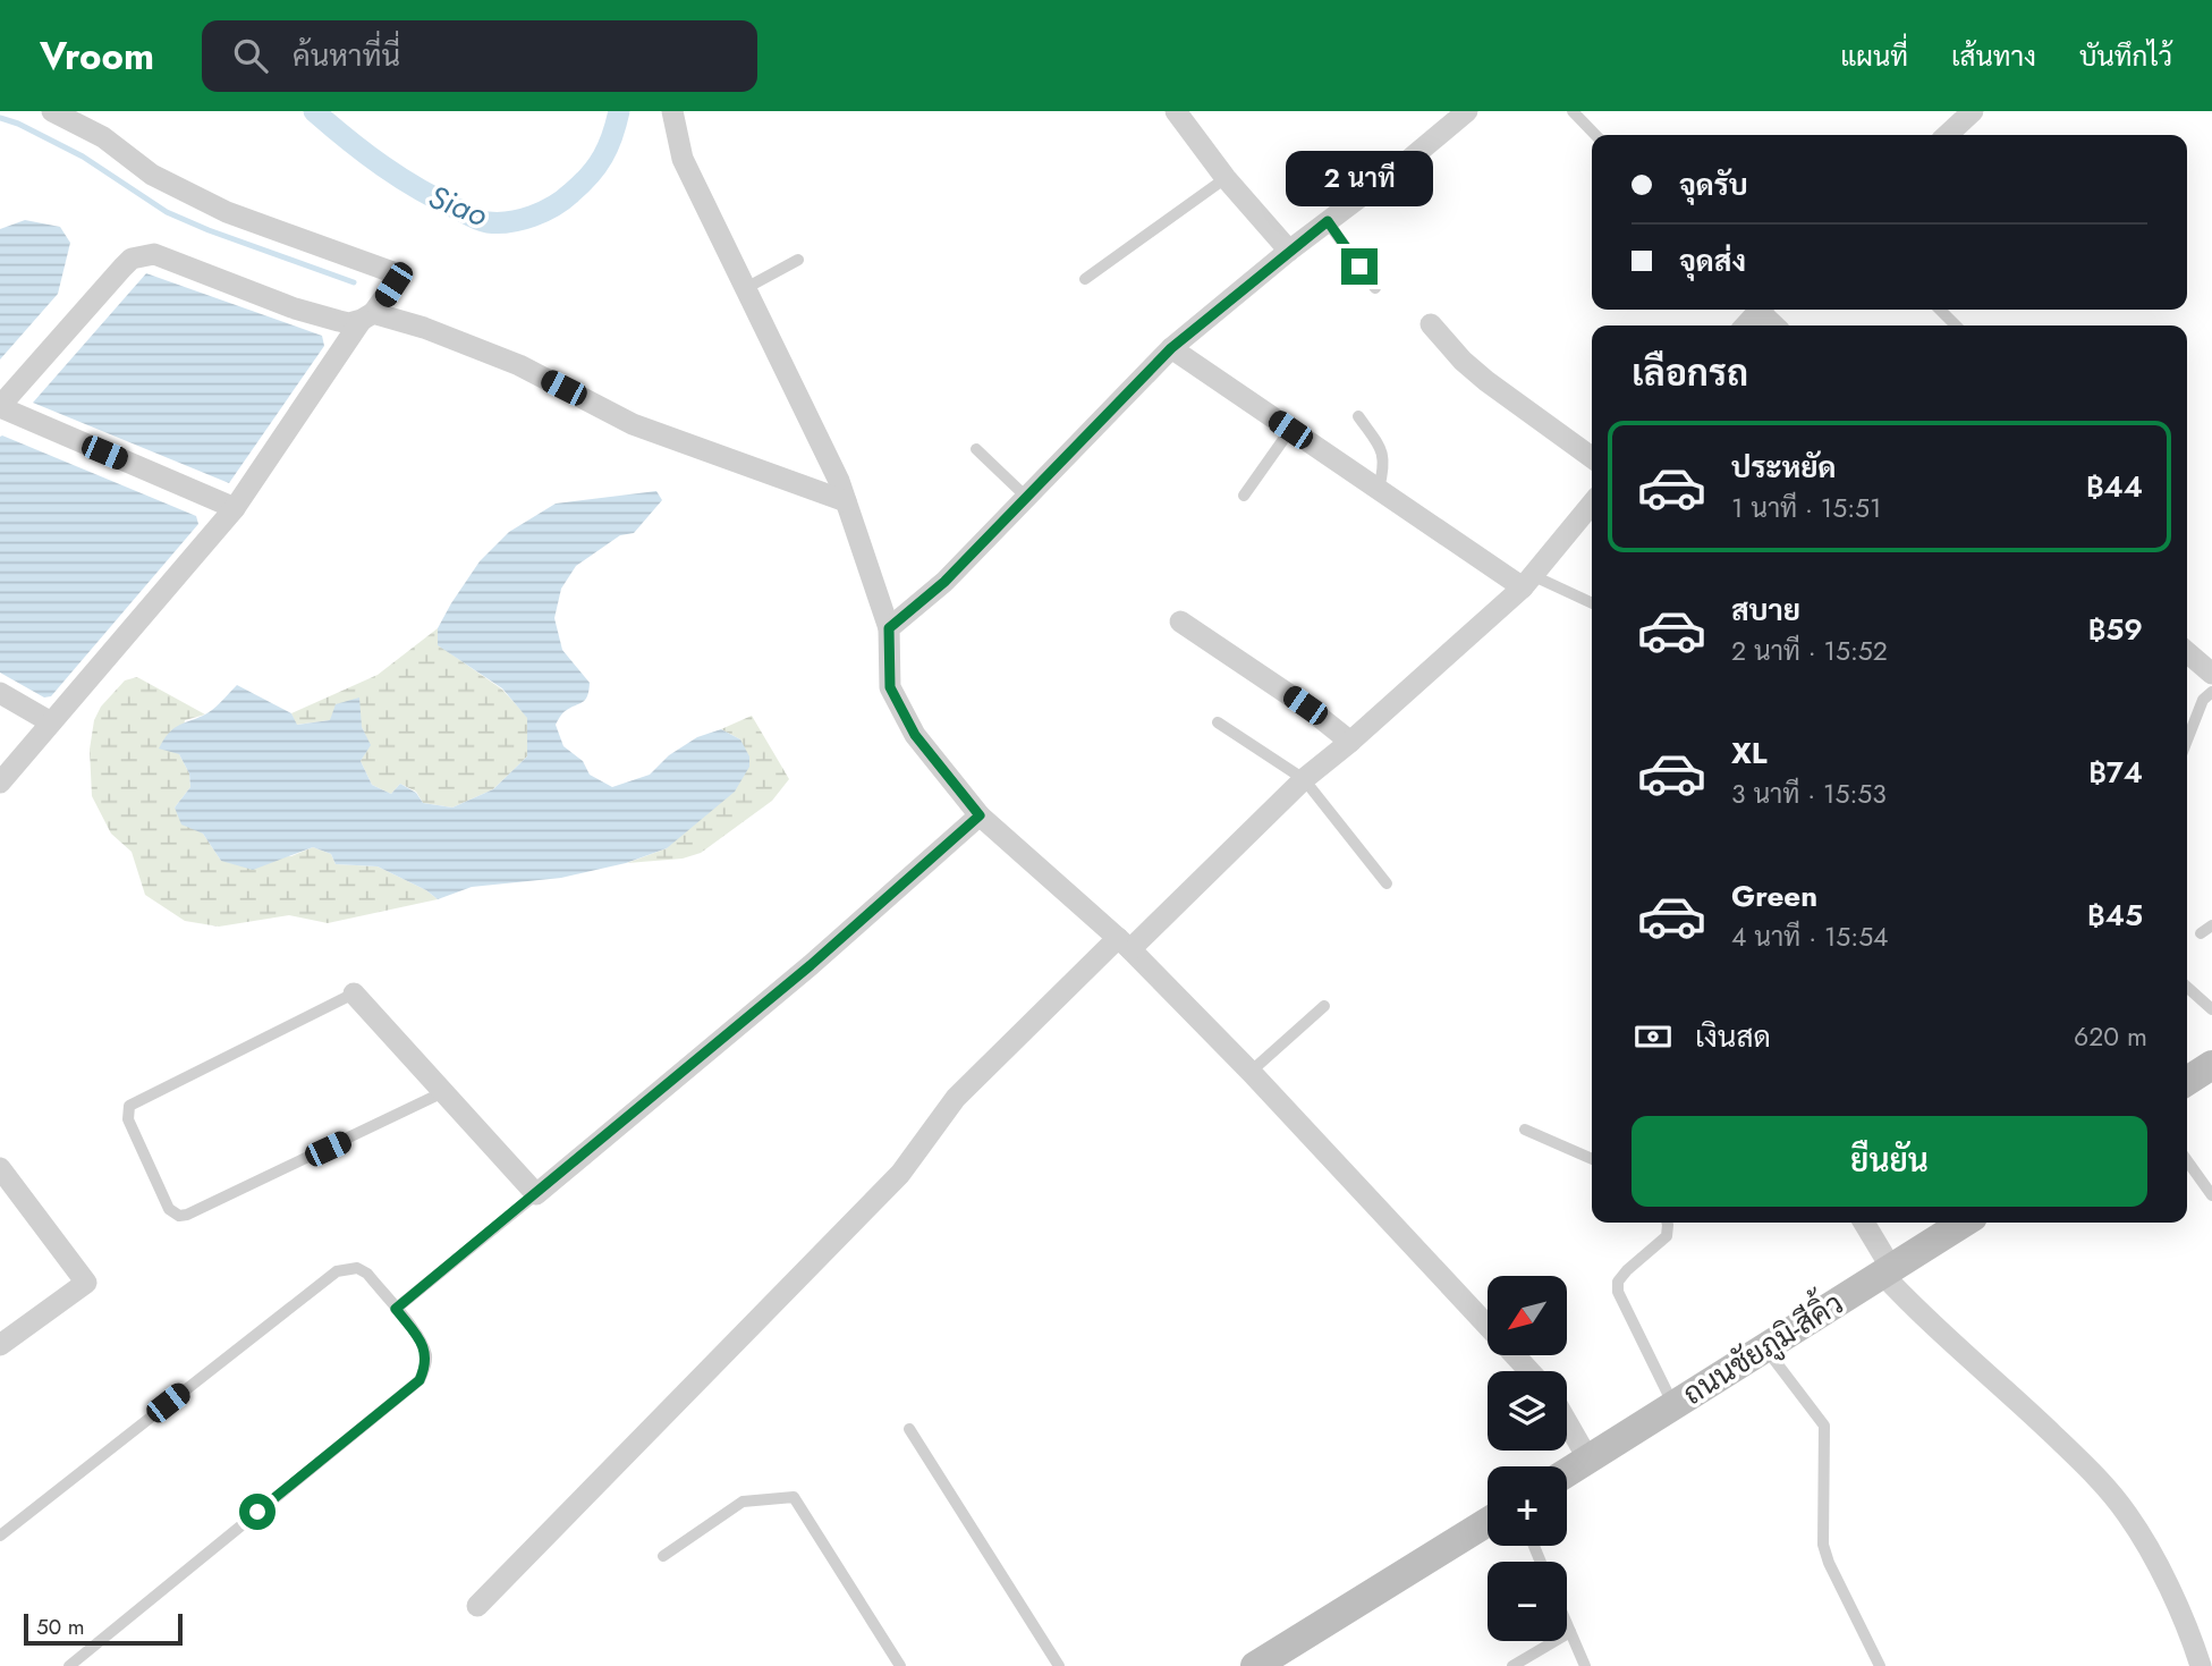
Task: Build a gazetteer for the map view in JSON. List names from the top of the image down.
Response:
{
  "streets": {
    "main road": ["ถนนชัยภูมิ-สีคิ้ว"]
  },
  "water": ["Siao"],
  "scale_bar": "50 m",
  "north": "bottom left",
  "page": {
    "header": "Vroom",
    "search": "ค้นหาที่นี่",
    "nav": ["แผนที่", "เส้นทาง", "บันทึกไว้"],
    "banner": ["จุดรับ", "จุดส่ง"],
    "bubble": "2 นาที",
    "heading": "เลือกรถ",
    "list": [
      {
        "name": "ประหยัด",
        "note": "1 นาที · 15:51",
        "value": "฿44"
      },
      {
        "name": "สบาย",
        "note": "2 นาที · 15:52",
        "value": "฿59"
      },
      {
        "name": "XL",
        "note": "3 นาที · 15:53",
        "value": "฿74"
      },
      {
        "name": "Green",
        "note": "4 นาที · 15:54",
        "value": "฿45"
      }
    ],
    "pay": ["เงินสด", "620 m"],
    "buttons": "ยืนยัน",
    "map_buttons": ["+", "−"],
    "scale": "50 m"
  }
}
